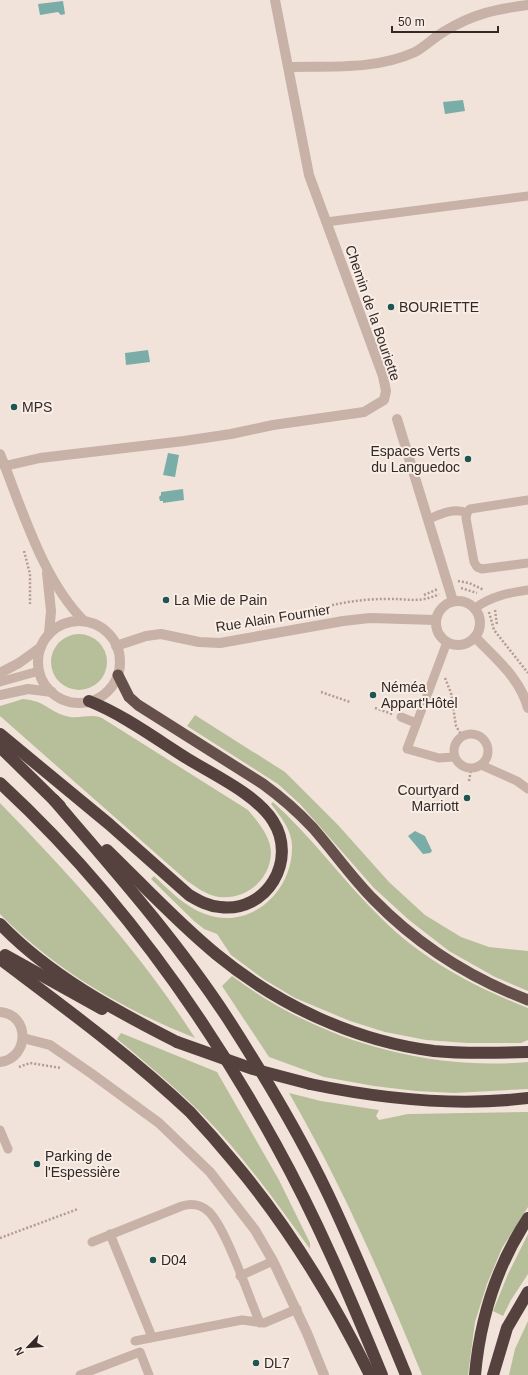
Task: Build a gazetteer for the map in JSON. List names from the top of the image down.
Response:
{
  "streets": {
    "street": ["Chemin de la Bouriette", "Rue Alain Fournier"]
  },
  "places": [
    "BOURIETTE",
    "MPS",
    "Espaces Verts du Languedoc",
    "La Mie de Pain",
    "Néméa Appart'Hôtel",
    "Courtyard Marriott",
    "Parking de l'Espessière",
    "D04",
    "DL7"
  ],
  "scale_bar": "50 m",
  "north": "bottom left"
}
